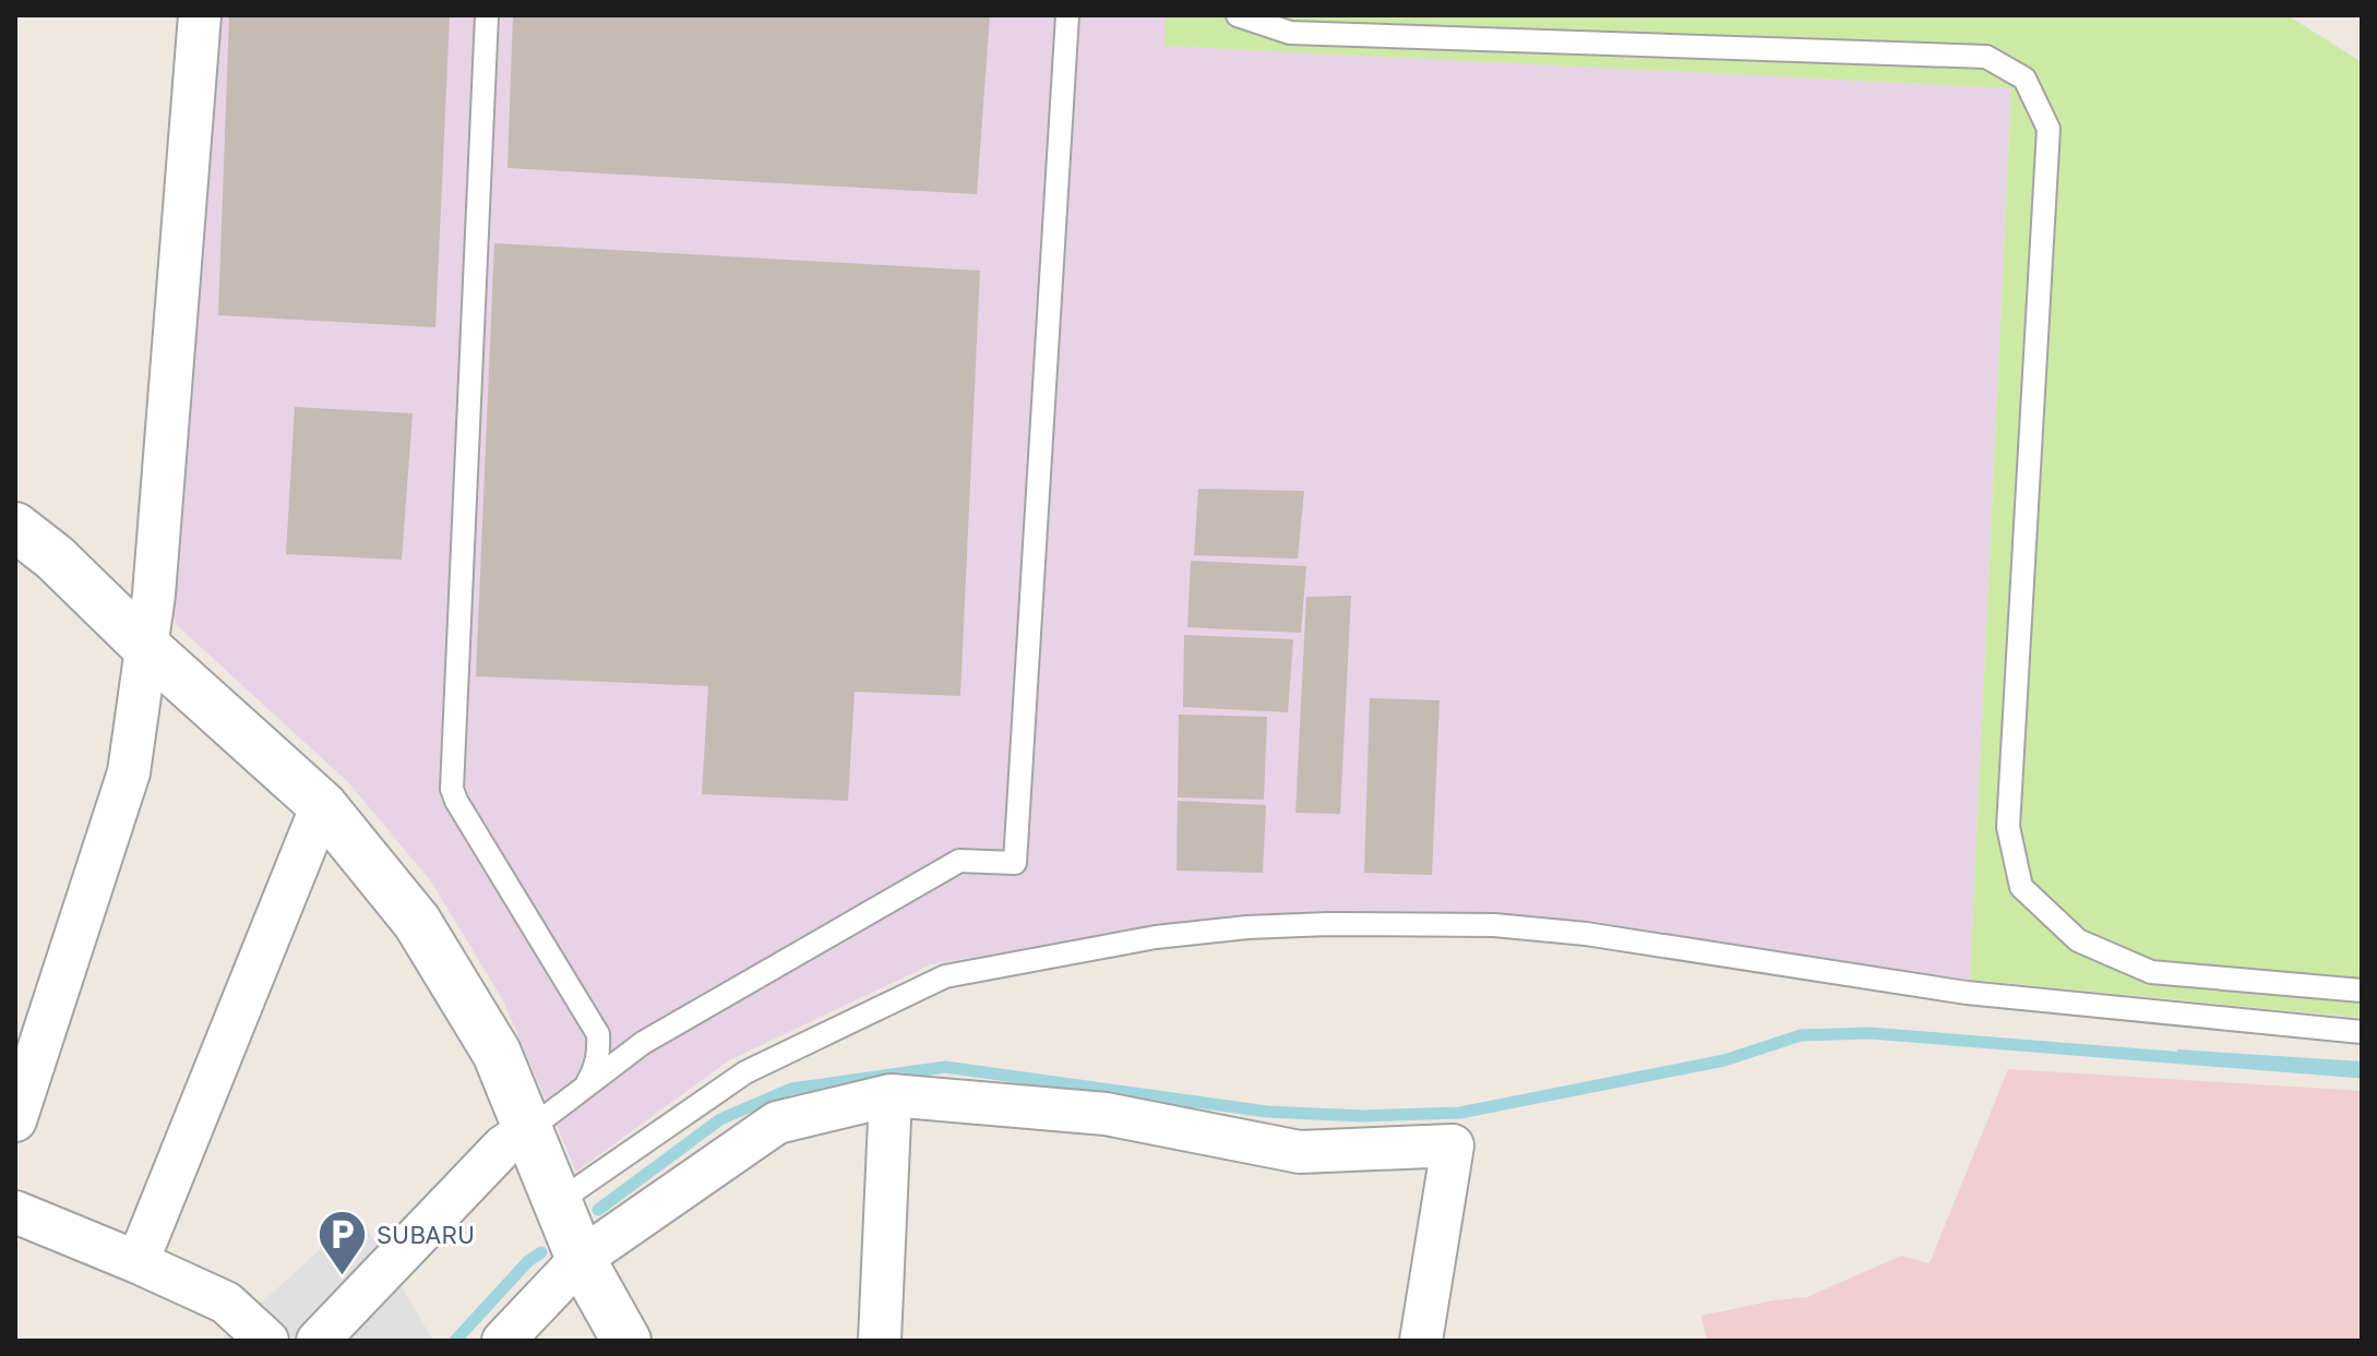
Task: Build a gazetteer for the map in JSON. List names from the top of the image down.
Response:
{
  "places": {
    "parking": ["SUBARU"]
  }
}
